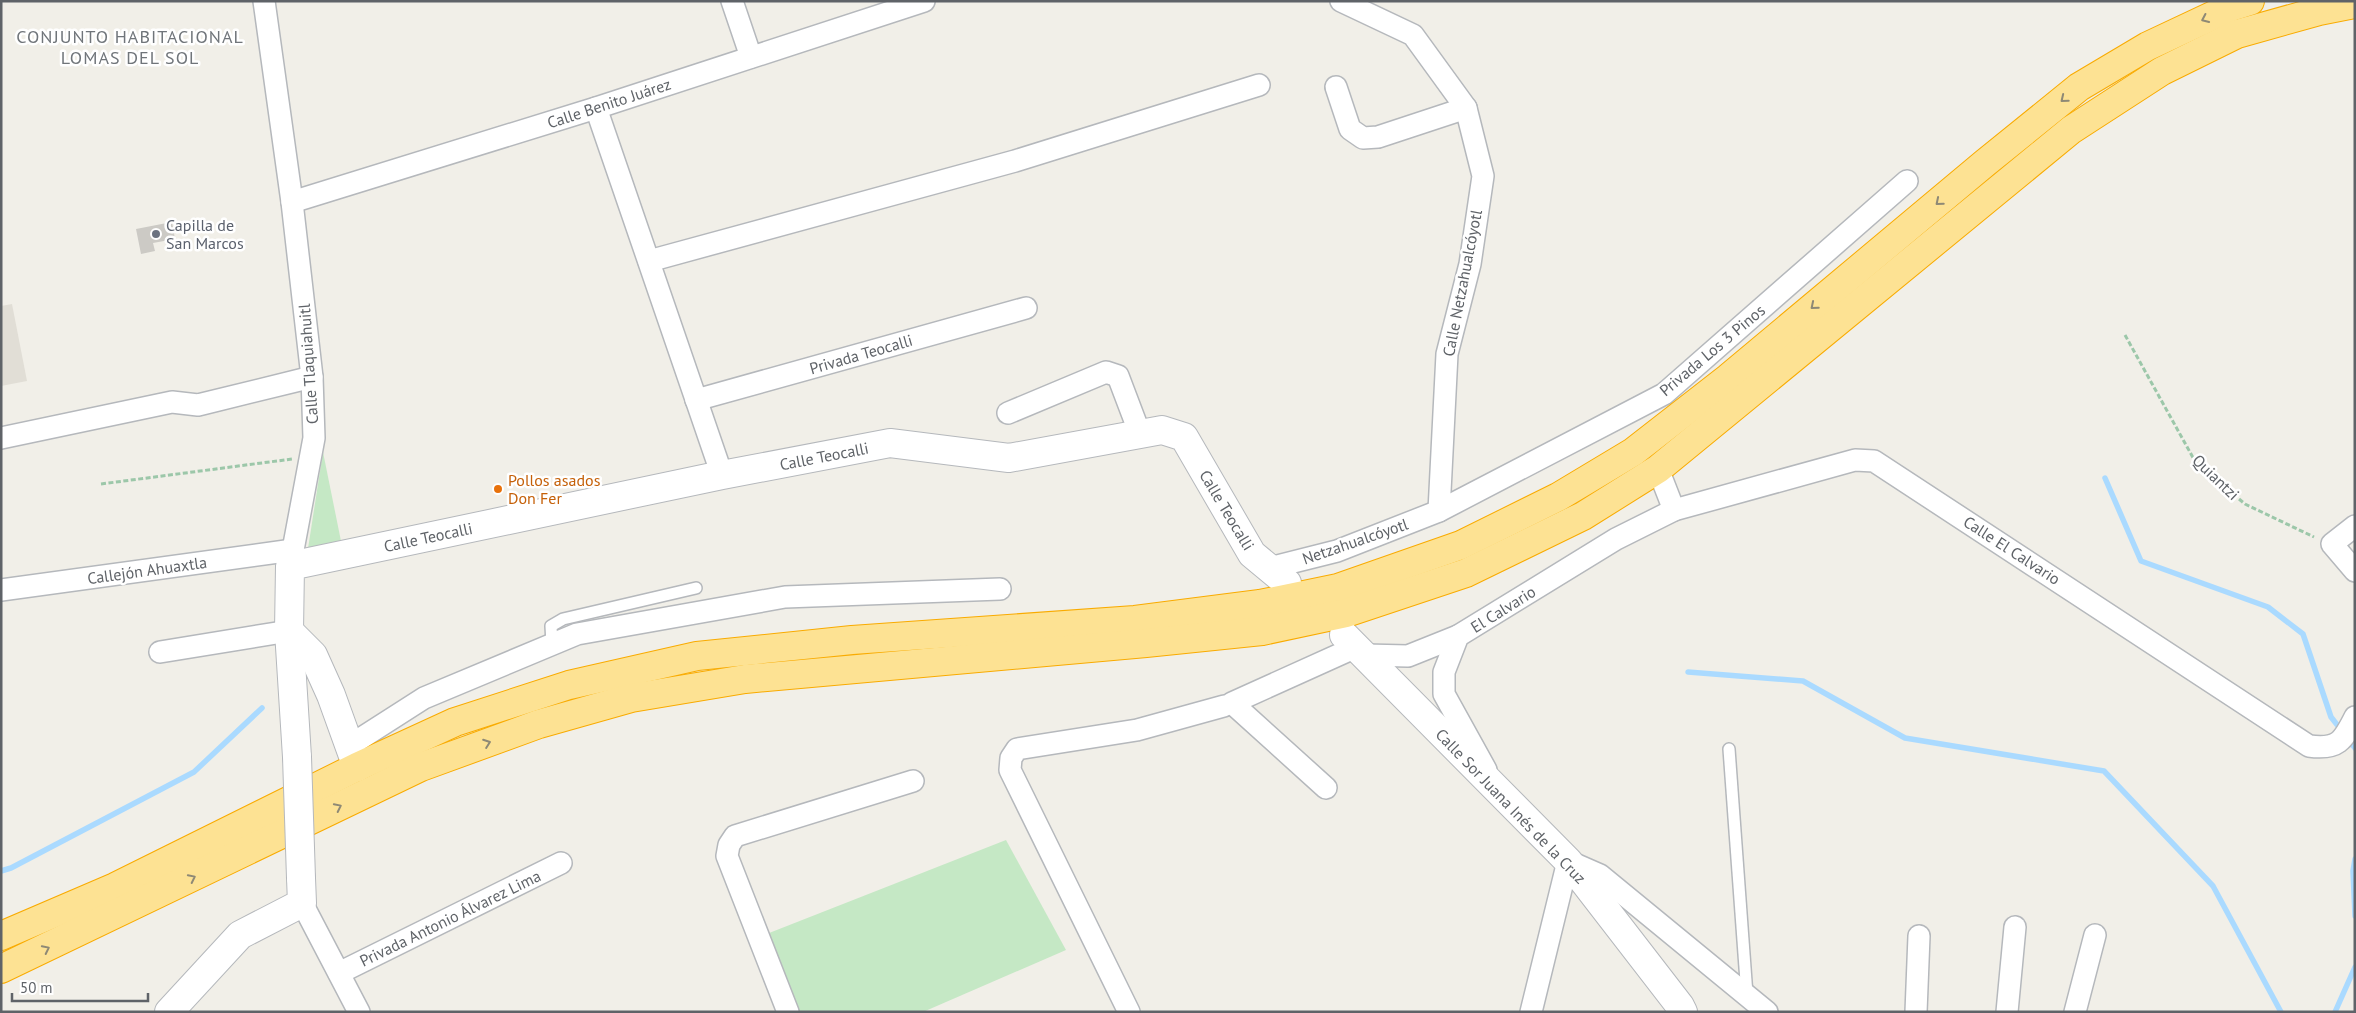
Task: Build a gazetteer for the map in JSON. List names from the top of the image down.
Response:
{
  "streets": {
    "street": [
      "Calle Benito Juárez",
      "Calle Netzahualcóyotl",
      "Privada Los 3 Pinos",
      "Privada Teocalli",
      "Calle Tlaquiahuitl",
      "Calle Teocalli",
      "Netzahualcóyotl",
      "Calle El Calvario",
      "Callejón Ahuaxtla",
      "El Calvario",
      "Calle Sor Juana Inés de la Cruz",
      "Privada Antonio Álvarez Lima"
    ],
    "path": ["Quiantzi"]
  },
  "crossings": [
    ["Calle Benito Juárez", "Calle Tlaquiahuitl"],
    ["Calle Netzahualcóyotl", "Privada Los 3 Pinos"],
    ["Calle Netzahualcóyotl", "Netzahualcóyotl"],
    ["Privada Los 3 Pinos", "Netzahualcóyotl"],
    ["Calle Tlaquiahuitl", "Calle Teocalli"],
    ["Calle Tlaquiahuitl", "Callejón Ahuaxtla"],
    ["Calle Teocalli", "Netzahualcóyotl"],
    ["Calle Teocalli", "Callejón Ahuaxtla"],
    ["Calle El Calvario", "El Calvario"],
    ["El Calvario", "Calle Sor Juana Inés de la Cruz"]
  ],
  "districts": ["CONJUNTO HABITACIONAL LOMAS DEL SOL"],
  "places": ["Capilla de San Marcos", "Pollos asados Don Fer"],
  "scale_bar": "50 m"
}
